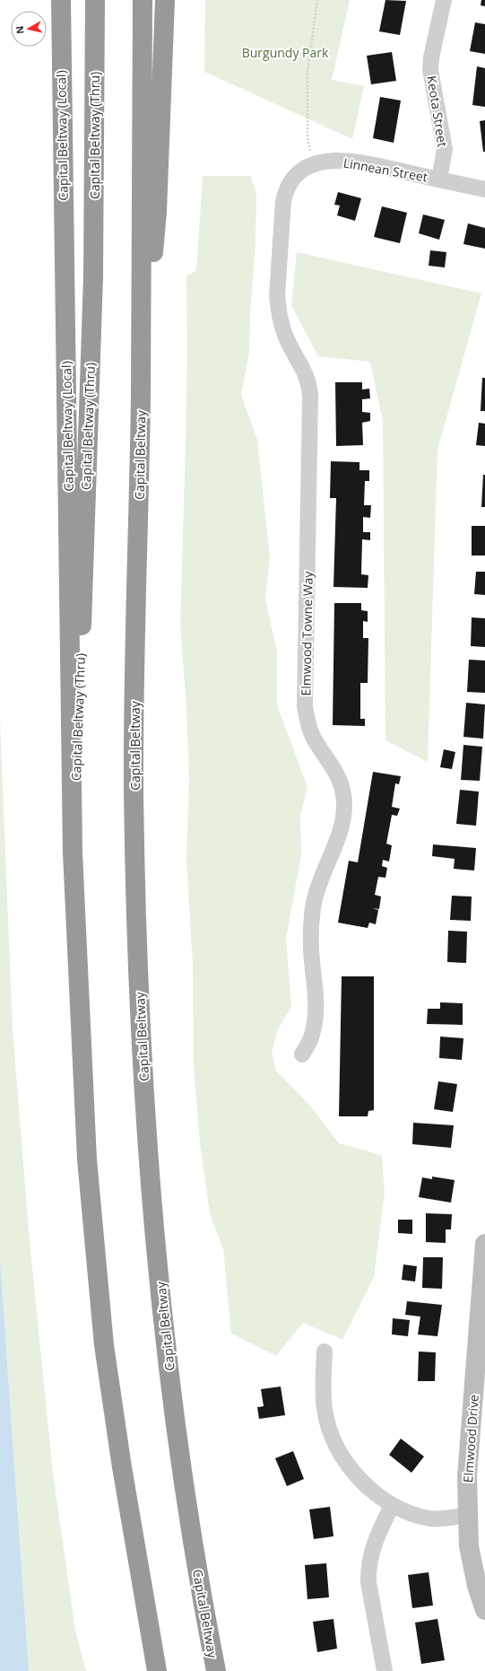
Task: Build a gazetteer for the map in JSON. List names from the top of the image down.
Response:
{
  "streets": {
    "highway": ["Capital Beltway (Local)", "Capital Beltway (Thru)", "Capital Beltway"],
    "street": [
      "Keota Street",
      "Linnean Street",
      "Elmwood Towne Way",
      "Elmwood Drive"
    ]
  },
  "crossings": [
    ["Keota Street", "Linnean Street"],
    ["Capital Beltway (Local)", "Capital Beltway (Thru)"],
    ["Linnean Street", "Elmwood Towne Way"]
  ],
  "parks": ["Burgundy Park"],
  "north": "left"
}
